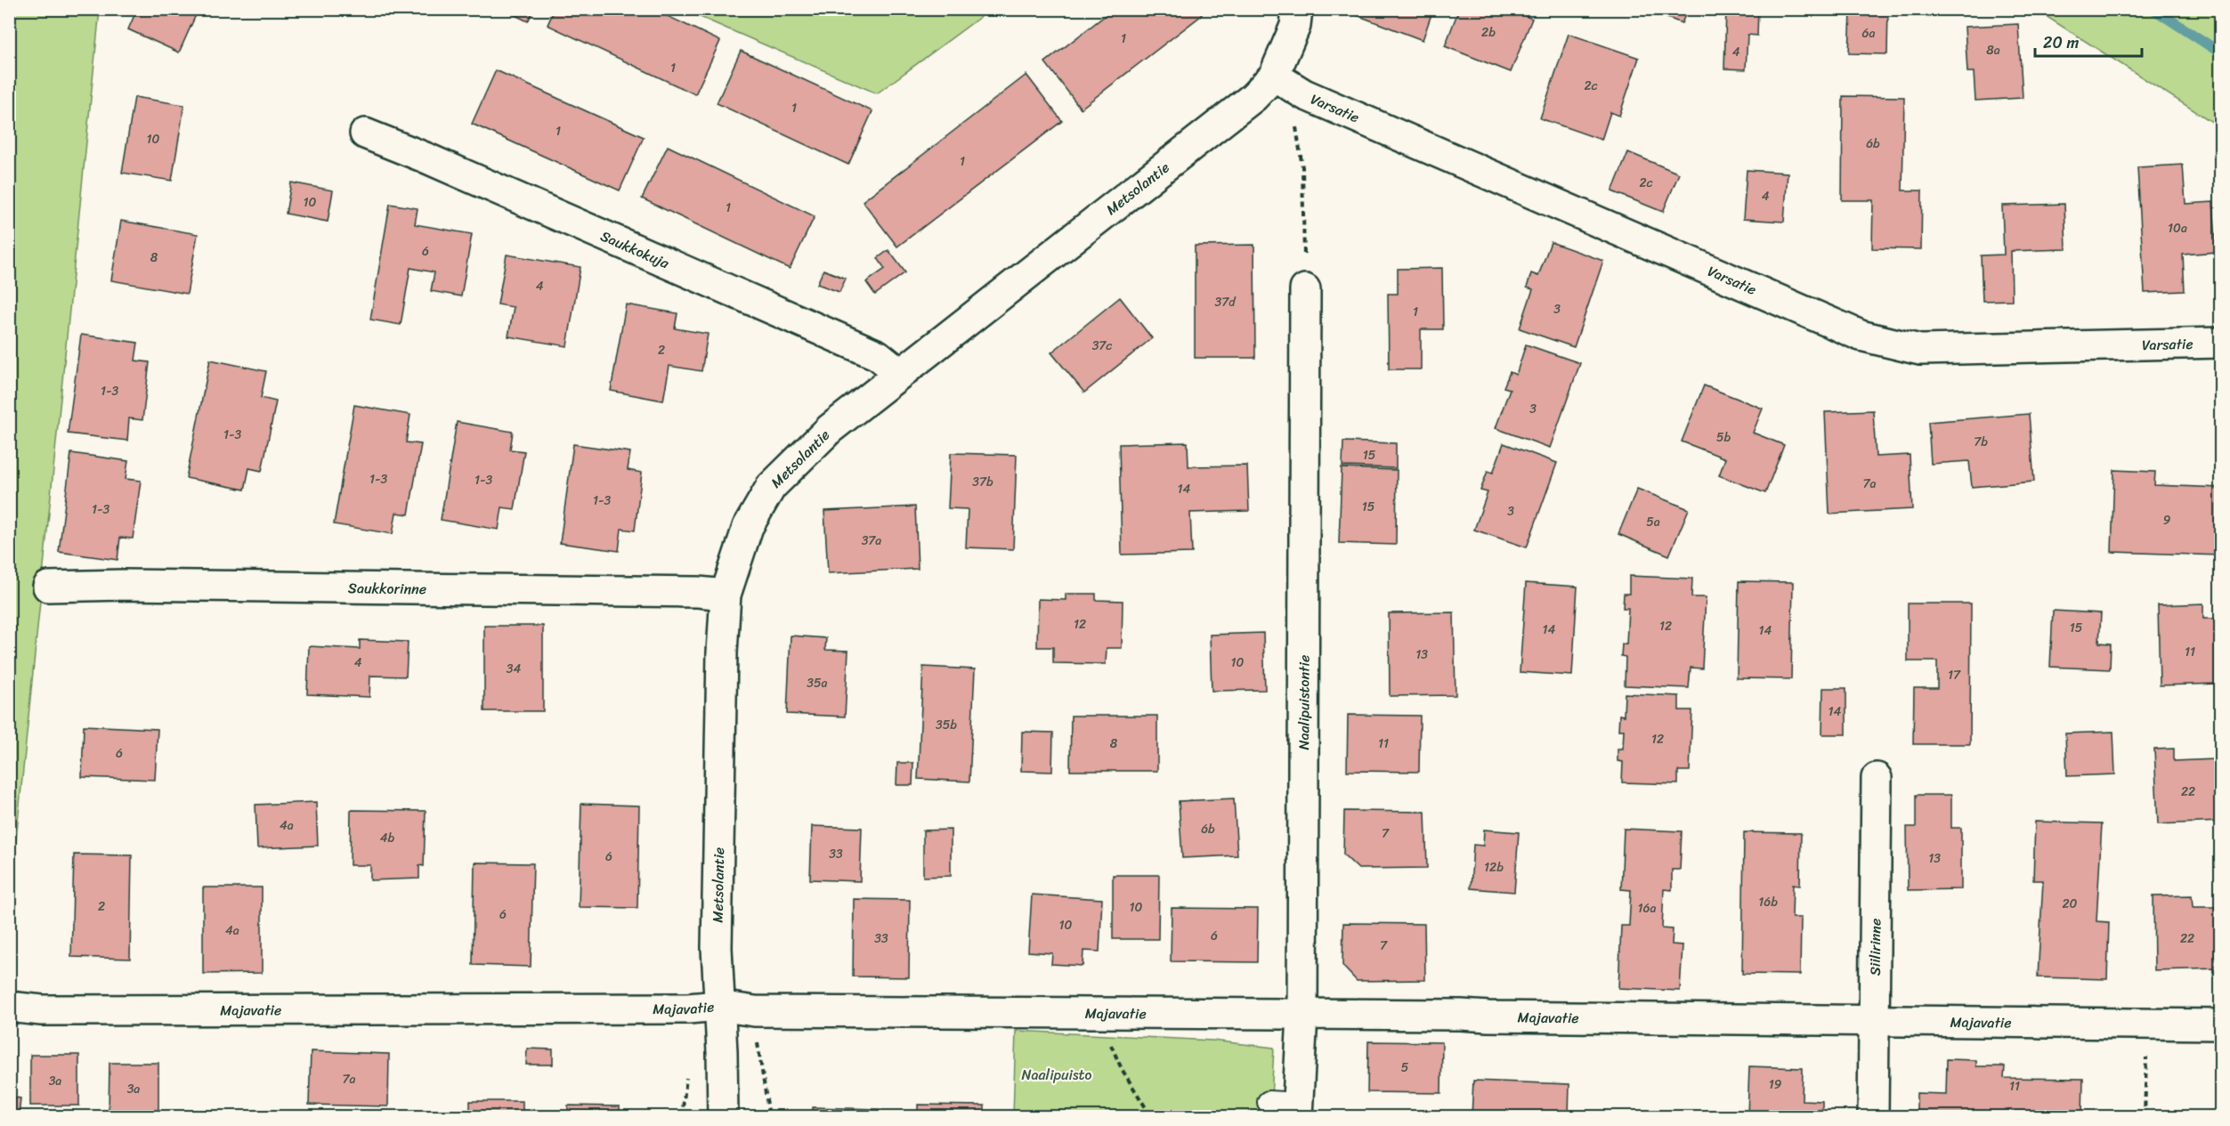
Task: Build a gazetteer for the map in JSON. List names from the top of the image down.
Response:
{
  "streets": {
    "street": [
      "Varsatie",
      "Metsolantie",
      "Saukkokuja",
      "Saukkorinne",
      "Naalipuistontie",
      "Siilirinne",
      "Majavatie"
    ]
  },
  "crossings": [
    ["Varsatie", "Metsolantie"],
    ["Metsolantie", "Saukkokuja"],
    ["Metsolantie", "Saukkorinne"],
    ["Metsolantie", "Majavatie"],
    ["Naalipuistontie", "Majavatie"],
    ["Siilirinne", "Majavatie"]
  ],
  "parks": ["Naalipuisto"],
  "house_numbers": [
    "2b",
    "6a",
    "1",
    "8a",
    "4",
    "1",
    "2c",
    "1",
    "1",
    "10",
    "6b",
    "1",
    "2c",
    "4",
    "10",
    "1",
    "10a",
    "6",
    "8",
    "4",
    "37d",
    "3",
    "1",
    "37c",
    "2",
    "1-3",
    "3",
    "1-3",
    "5b",
    "7b",
    "15",
    "1-3",
    "1-3",
    "37b",
    "7a",
    "14",
    "1-3",
    "15",
    "1-3",
    "3",
    "9",
    "5a",
    "37a",
    "12",
    "12",
    "15",
    "14",
    "14",
    "11",
    "13",
    "4",
    "10",
    "34",
    "17",
    "35a",
    "14",
    "35b",
    "12",
    "8",
    "11",
    "6",
    "22",
    "4a",
    "6b",
    "7",
    "4b",
    "33",
    "6",
    "13",
    "12b",
    "16b",
    "20",
    "2",
    "10",
    "16a",
    "6",
    "10",
    "4a",
    "6",
    "33",
    "22",
    "7",
    "5",
    "7a",
    "3a",
    "19",
    "11",
    "3a"
  ],
  "scale_bar": "20 m"
}
